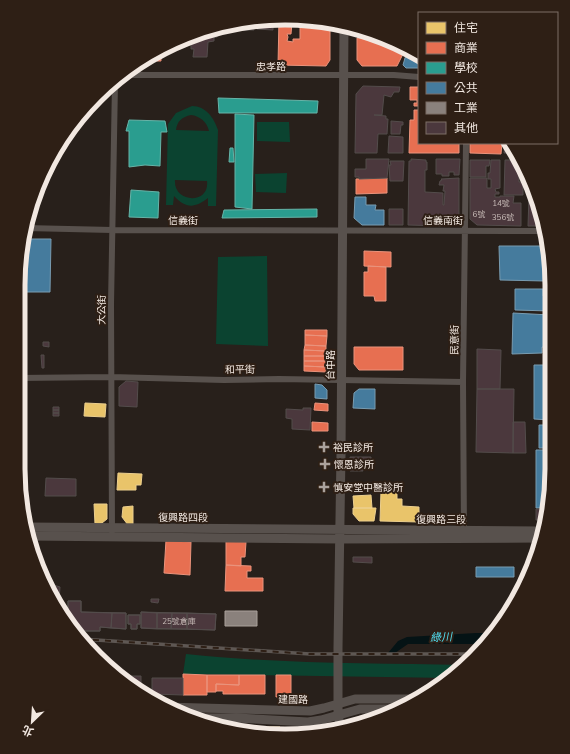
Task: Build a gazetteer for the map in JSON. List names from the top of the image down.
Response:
{
  "streets": {
    "main road": [
      "台中路",
      "復興路四段",
      "復興路三段",
      "建國路"
    ],
    "street": [
      "忠孝路",
      "信義街",
      "信義南街",
      "大公街",
      "民意街",
      "和平街"
    ]
  },
  "crossings": [
    ["忠孝路", "台中路"],
    ["信義街", "信義南街"],
    ["信義街", "大公街"],
    ["信義街", "台中路"],
    ["信義南街", "民意街"],
    ["信義南街", "台中路"],
    ["大公街", "和平街"],
    ["大公街", "復興路四段"],
    ["民意街", "和平街"],
    ["民意街", "復興路三段"],
    ["台中路", "和平街"],
    ["台中路", "復興路四段"],
    ["台中路", "復興路三段"],
    ["台中路", "建國路"],
    ["復興路四段", "復興路三段"]
  ],
  "water": ["綠川"],
  "places": {
    "health": ["裕民診所", "懷恩診所", "慎安堂中醫診所"]
  },
  "house_numbers": [
    "14號",
    "6號",
    "356號",
    "25號倉庫"
  ],
  "legend": [
    "住宅",
    "商業",
    "學校",
    "公共",
    "工業",
    "其他"
  ],
  "north": "bottom left"
}
